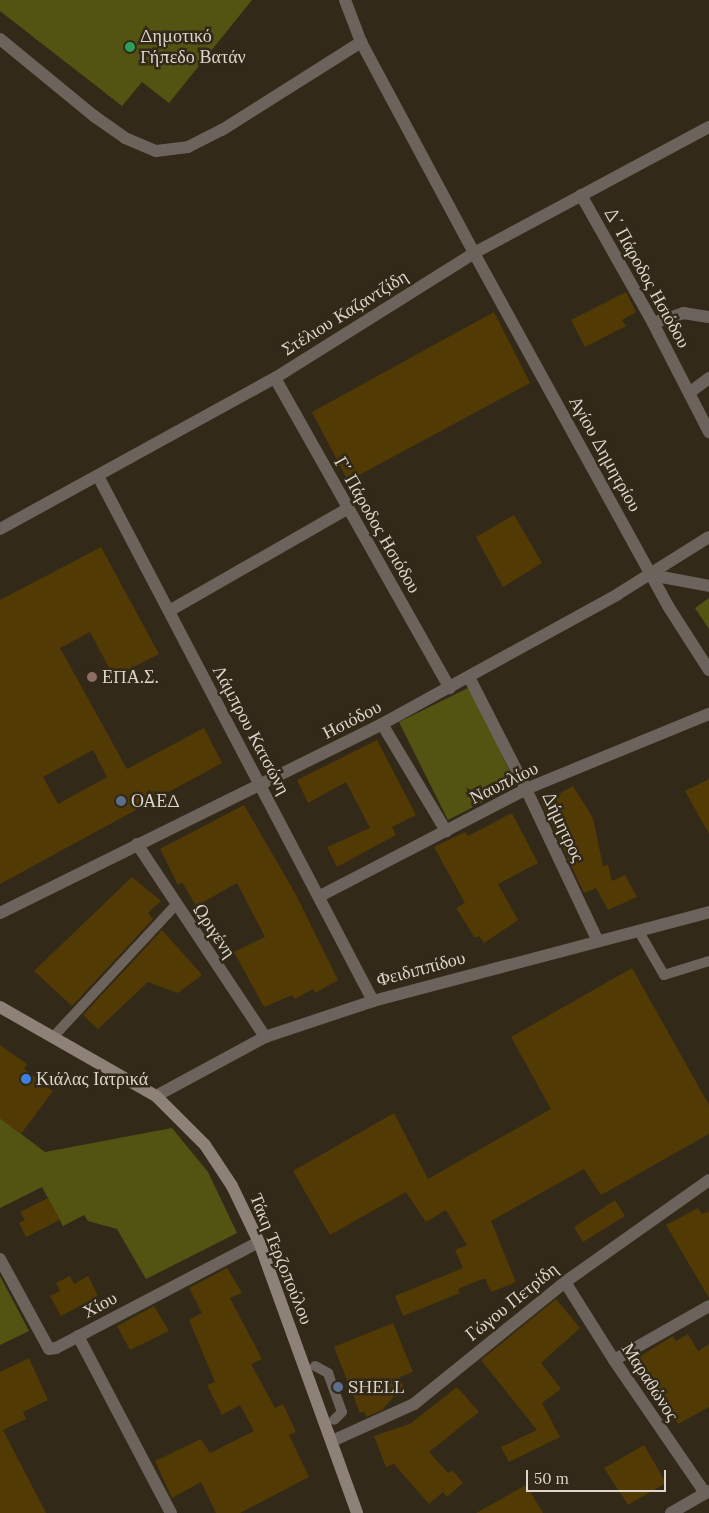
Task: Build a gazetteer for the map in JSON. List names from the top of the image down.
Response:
{
  "streets": {
    "main road": ["Τάκη Τερζοπούλου"],
    "street": [
      "Δ΄ Πάροδος Ησιόδου",
      "Στέλιου Καζαντζίδη",
      "Αγίου Δημητρίου",
      "Γ΄ Πάροδος Ησιόδου",
      "Ησιόδου",
      "Λάμπρου Κατσώνη",
      "Ναυπλίου",
      "Δήμητρος",
      "Ωριγένη",
      "Φειδιππίδου",
      "Γώγου Πετρίδη",
      "Χίου",
      "Μαραθώνος"
    ]
  },
  "crossings": [
    ["Δ΄ Πάροδος Ησιόδου", "Στέλιου Καζαντζίδη"],
    ["Στέλιου Καζαντζίδη", "Αγίου Δημητρίου"],
    ["Στέλιου Καζαντζίδη", "Γ΄ Πάροδος Ησιόδου"],
    ["Στέλιου Καζαντζίδη", "Λάμπρου Κατσώνη"],
    ["Αγίου Δημητρίου", "Ησιόδου"],
    ["Γ΄ Πάροδος Ησιόδου", "Ησιόδου"],
    ["Ησιόδου", "Λάμπρου Κατσώνη"],
    ["Ησιόδου", "Δήμητρος"],
    ["Ησιόδου", "Ωριγένη"],
    ["Λάμπρου Κατσώνη", "Ναυπλίου"],
    ["Λάμπρου Κατσώνη", "Φειδιππίδου"],
    ["Ναυπλίου", "Δήμητρος"],
    ["Δήμητρος", "Φειδιππίδου"],
    ["Ωριγένη", "Φειδιππίδου"],
    ["Φειδιππίδου", "Τάκη Τερζοπούλου"],
    ["Τάκη Τερζοπούλου", "Γώγου Πετρίδη"],
    ["Τάκη Τερζοπούλου", "Χίου"],
    ["Γώγου Πετρίδη", "Μαραθώνος"]
  ],
  "places": [
    "Δημοτικό Γήπεδο Βατάν",
    "ΕΠΑ.Σ.",
    "ΟΑΕΔ",
    "Κιάλας Ιατρικά",
    "SHELL"
  ],
  "scale_bar": "50 m"
}
